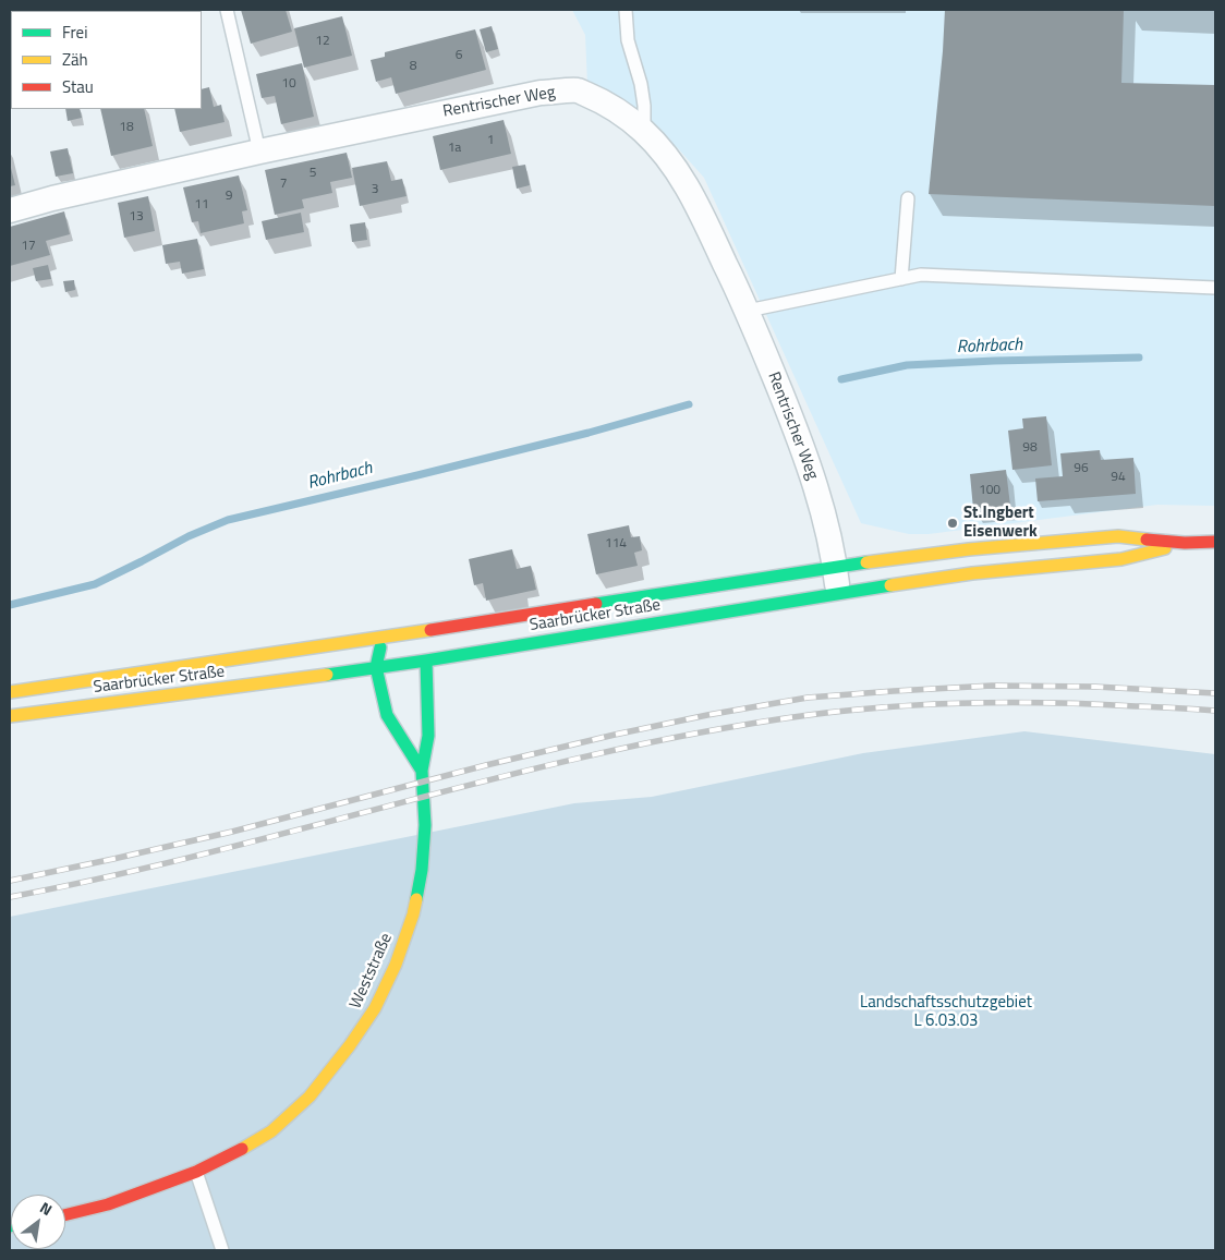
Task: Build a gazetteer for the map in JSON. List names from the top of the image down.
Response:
{
  "streets": {
    "main road": ["Saarbrücker Straße", "Weststraße"],
    "street": ["Rentrischer Weg"]
  },
  "crossings": [
    ["Rentrischer Weg", "Saarbrücker Straße"],
    ["Saarbrücker Straße", "Weststraße"]
  ],
  "water": ["Rohrbach"],
  "parks": ["Landschaftsschutzgebiet L 6.03.03"],
  "places": ["St.Ingbert Eisenwerk"],
  "house_numbers": [
    "12",
    "6",
    "8",
    "10",
    "18",
    "1",
    "1a",
    "5",
    "7",
    "3",
    "9",
    "11",
    "13",
    "17",
    "98",
    "96",
    "94",
    "100",
    "114"
  ],
  "legend": ["Frei", "Zäh", "Stau"],
  "north": "top right"
}
